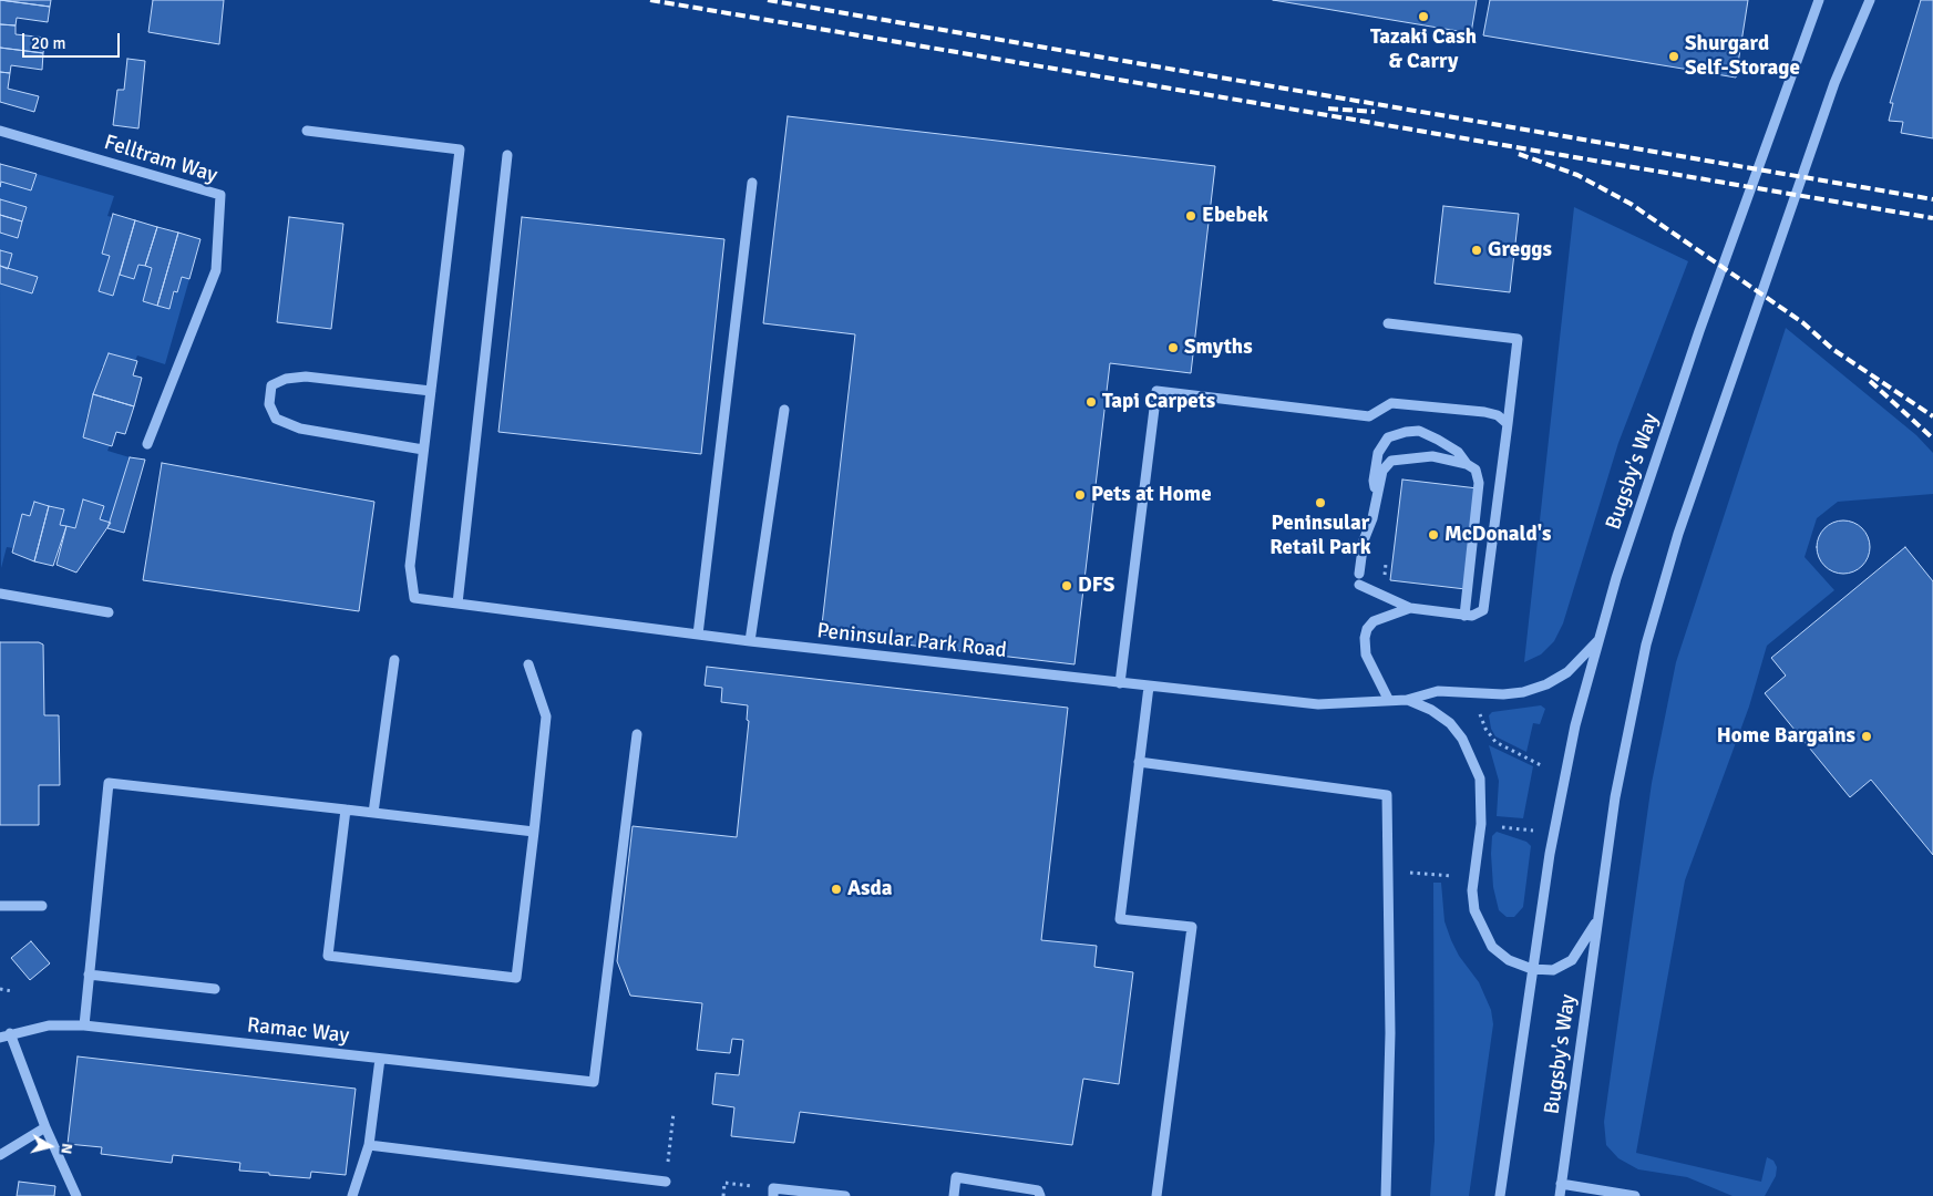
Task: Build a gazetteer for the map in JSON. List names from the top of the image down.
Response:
{
  "streets": {
    "street": [
      "Felltram Way",
      "Bugsby's Way",
      "Peninsular Park Road",
      "Ramac Way"
    ]
  },
  "crossings": [
    ["Bugsby's Way", "Peninsular Park Road"]
  ],
  "places": [
    "Tazaki Cash & Carry",
    "Shurgard Self-Storage",
    "Ebebek",
    "Greggs",
    "Smyths",
    "Tapi Carpets",
    "Pets at Home",
    "Peninsular Retail Park",
    "McDonald's",
    "DFS",
    "Home Bargains",
    "Asda"
  ],
  "scale_bar": "20 m",
  "north": "right"
}
